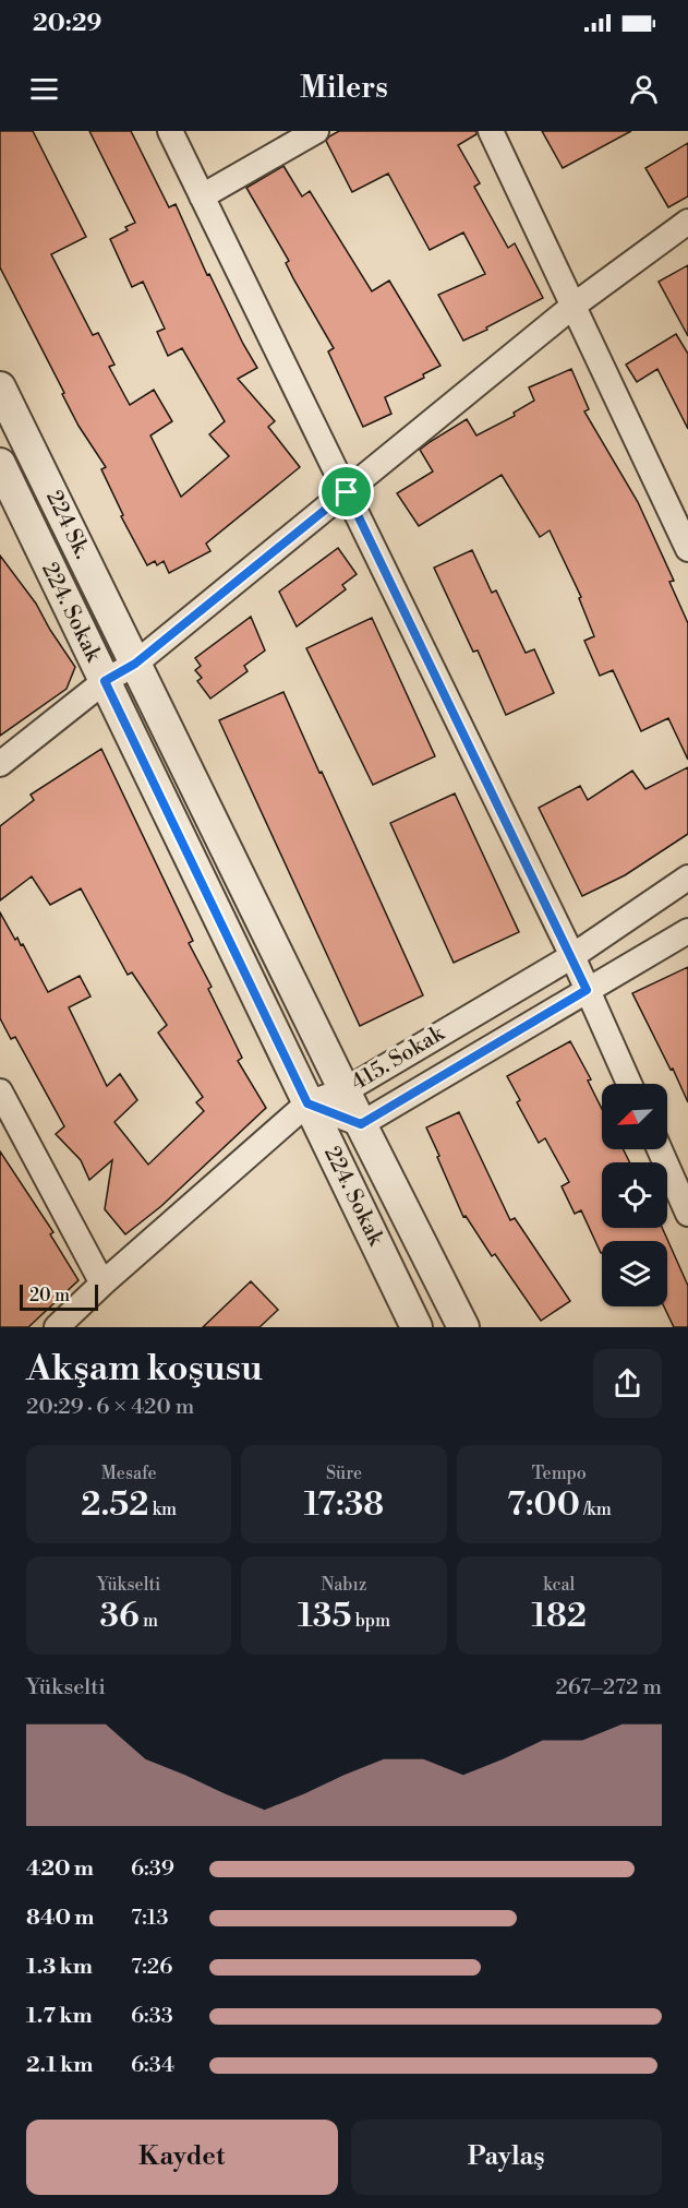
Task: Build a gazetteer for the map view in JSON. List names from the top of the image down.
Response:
{
  "streets": {
    "street": ["224 Sk.", "224. Sokak", "415. Sokak"]
  },
  "crossings": [
    ["224 Sk.", "224. Sokak"],
    ["224. Sokak", "415. Sokak"]
  ],
  "scale_bar": "20 m",
  "north": "bottom left",
  "page": {
    "status": "20:29",
    "header": "Milers",
    "scale": "20 m",
    "heading": ["Akşam koşusu", "20:29 · 6 × 420 m"],
    "stats": [
      ["Mesafe", "2.52 km"],
      ["Süre", "17:38"],
      ["Tempo", "7:00 /km"],
      ["Yükselti", "36 m"],
      ["Nabız", "135 bpm"],
      ["kcal", "182"]
    ],
    "chart": ["Yükselti", "267–272 m"],
    "list": [
      {
        "name": "420 m",
        "note": "6:39"
      },
      {
        "name": "840 m",
        "note": "7:13"
      },
      {
        "name": "1.3 km",
        "note": "7:26"
      },
      {
        "name": "1.7 km",
        "note": "6:33"
      },
      {
        "name": "2.1 km",
        "note": "6:34"
      }
    ],
    "buttons": ["Kaydet", "Paylaş"]
  }
}
